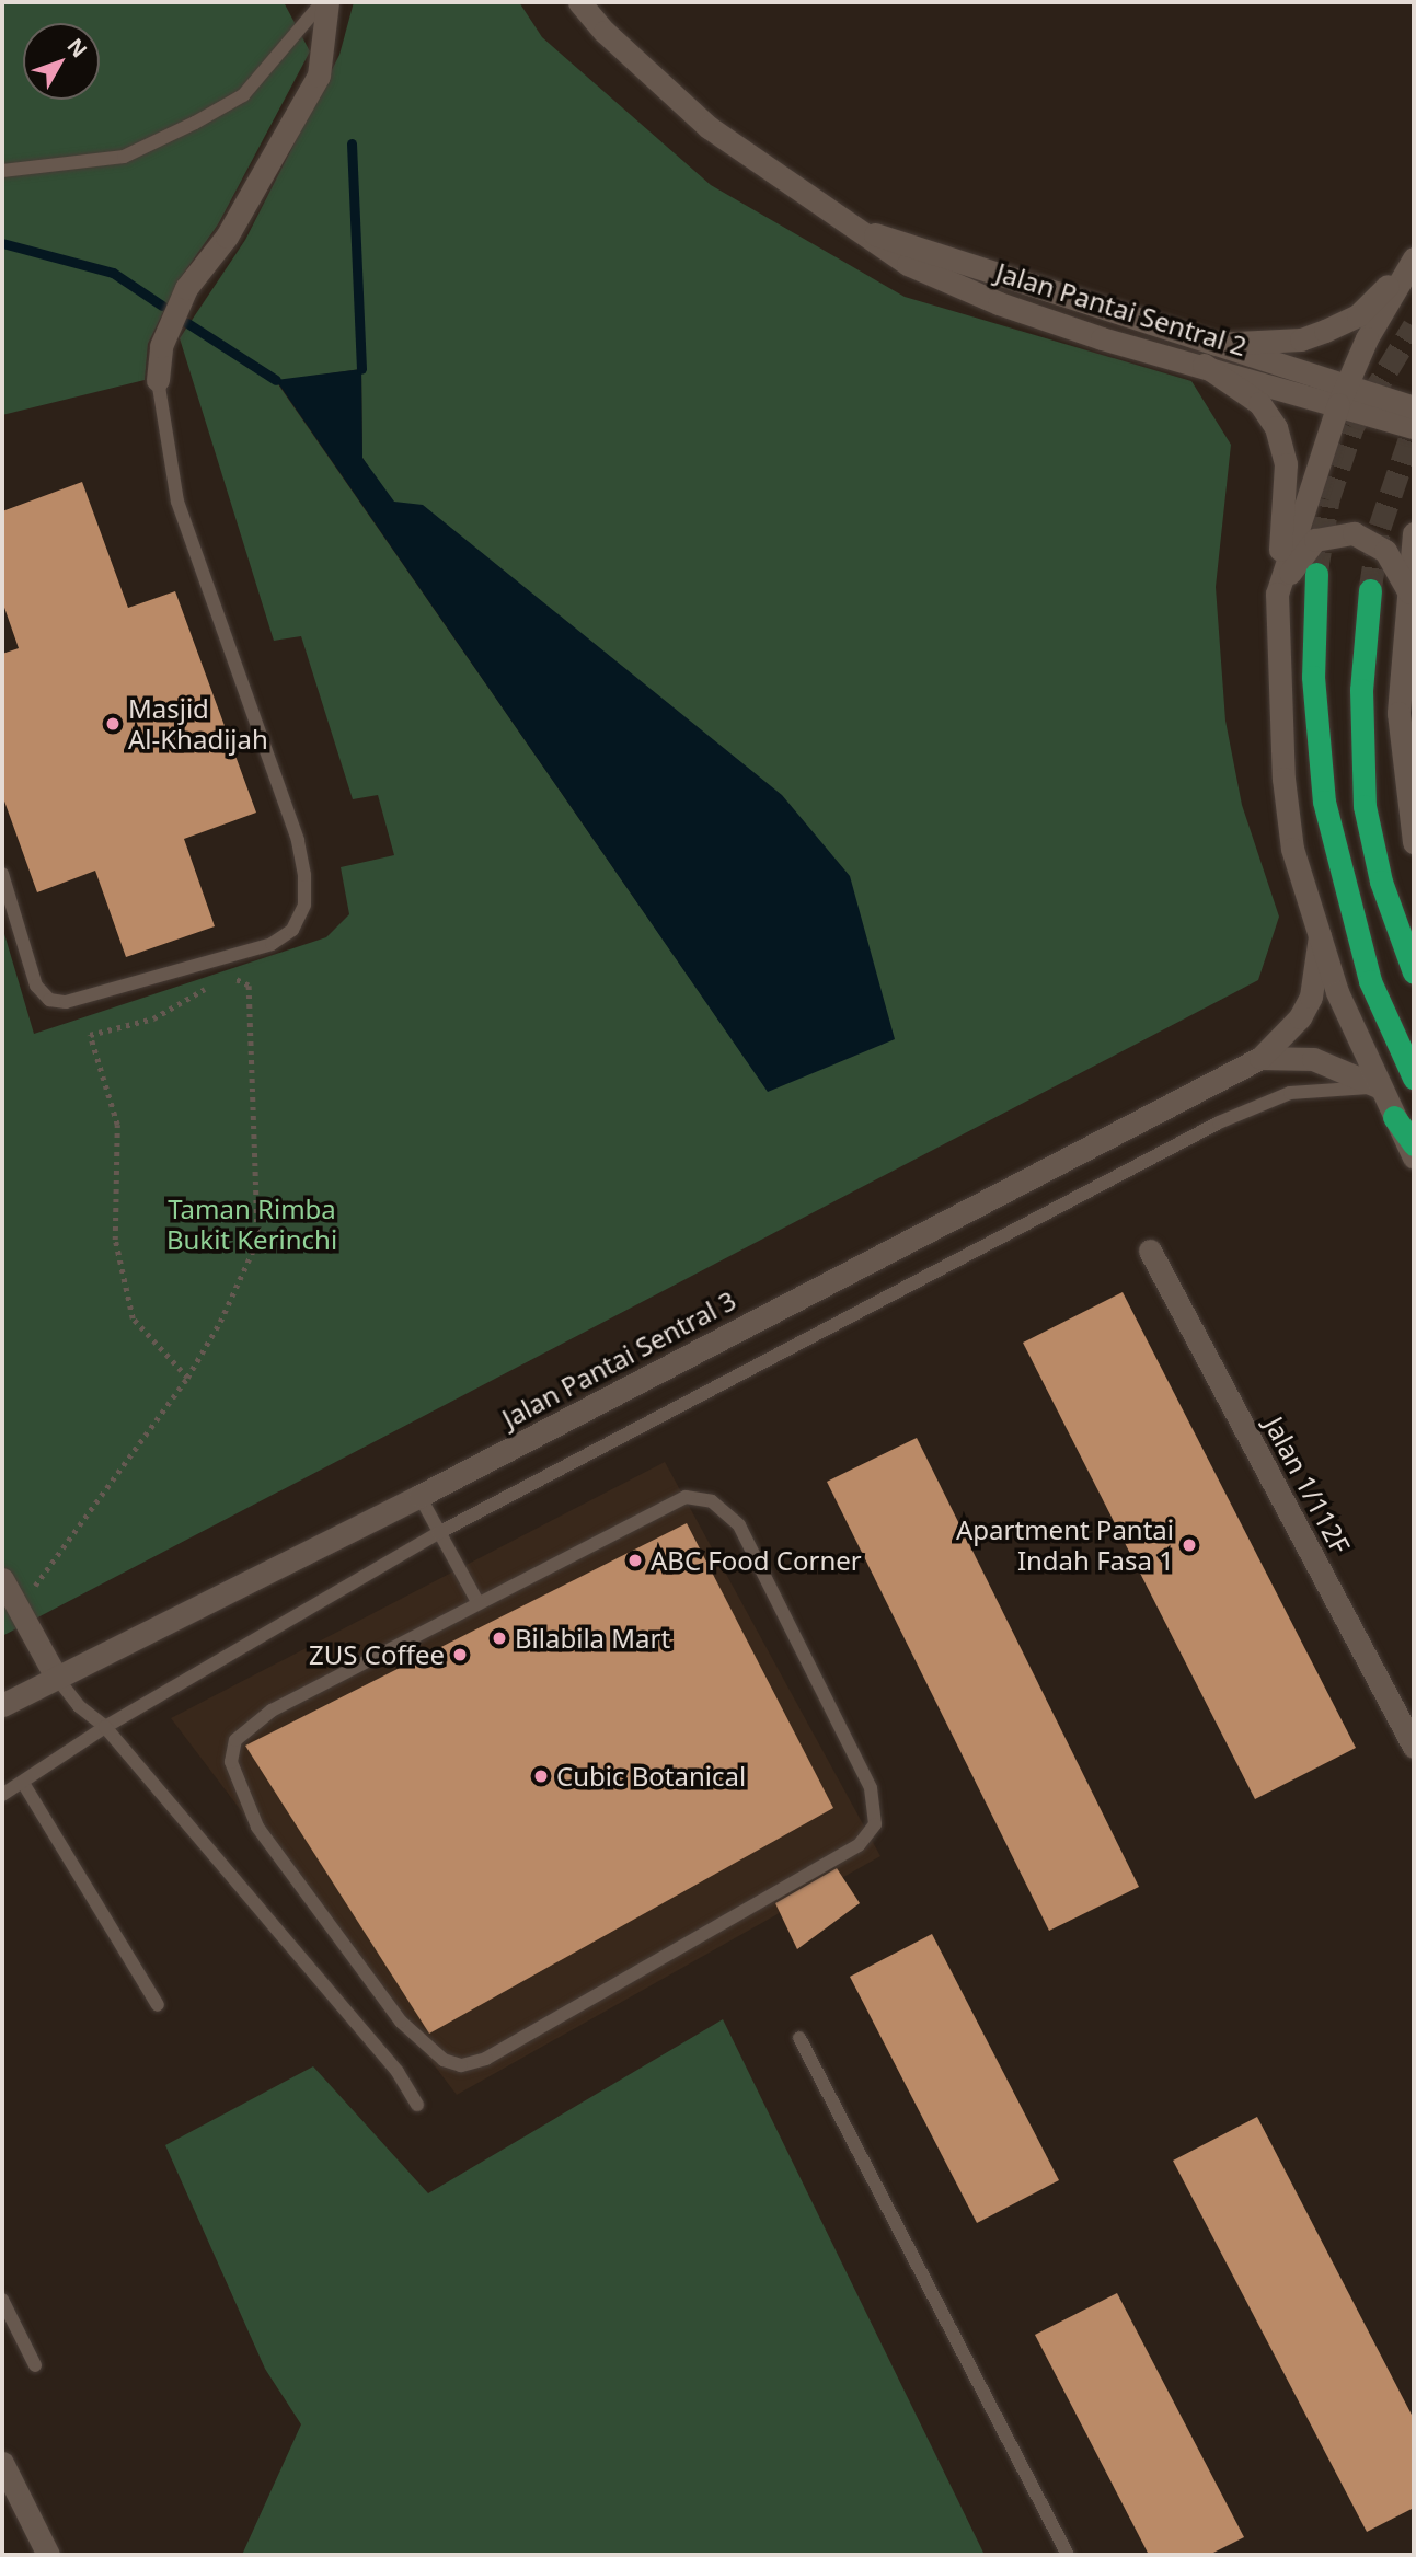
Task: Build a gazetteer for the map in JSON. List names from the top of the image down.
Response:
{
  "streets": {
    "street": ["Jalan Pantai Sentral 2", "Jalan Pantai Sentral 3", "Jalan 1/112F"]
  },
  "parks": ["Taman Rimba Bukit Kerinchi"],
  "places": [
    "Masjid Al-Khadijah",
    "Apartment Pantai Indah Fasa 1",
    "ABC Food Corner",
    "Bilabila Mart",
    "ZUS Coffee",
    "Cubic Botanical"
  ],
  "north": "top right"
}
